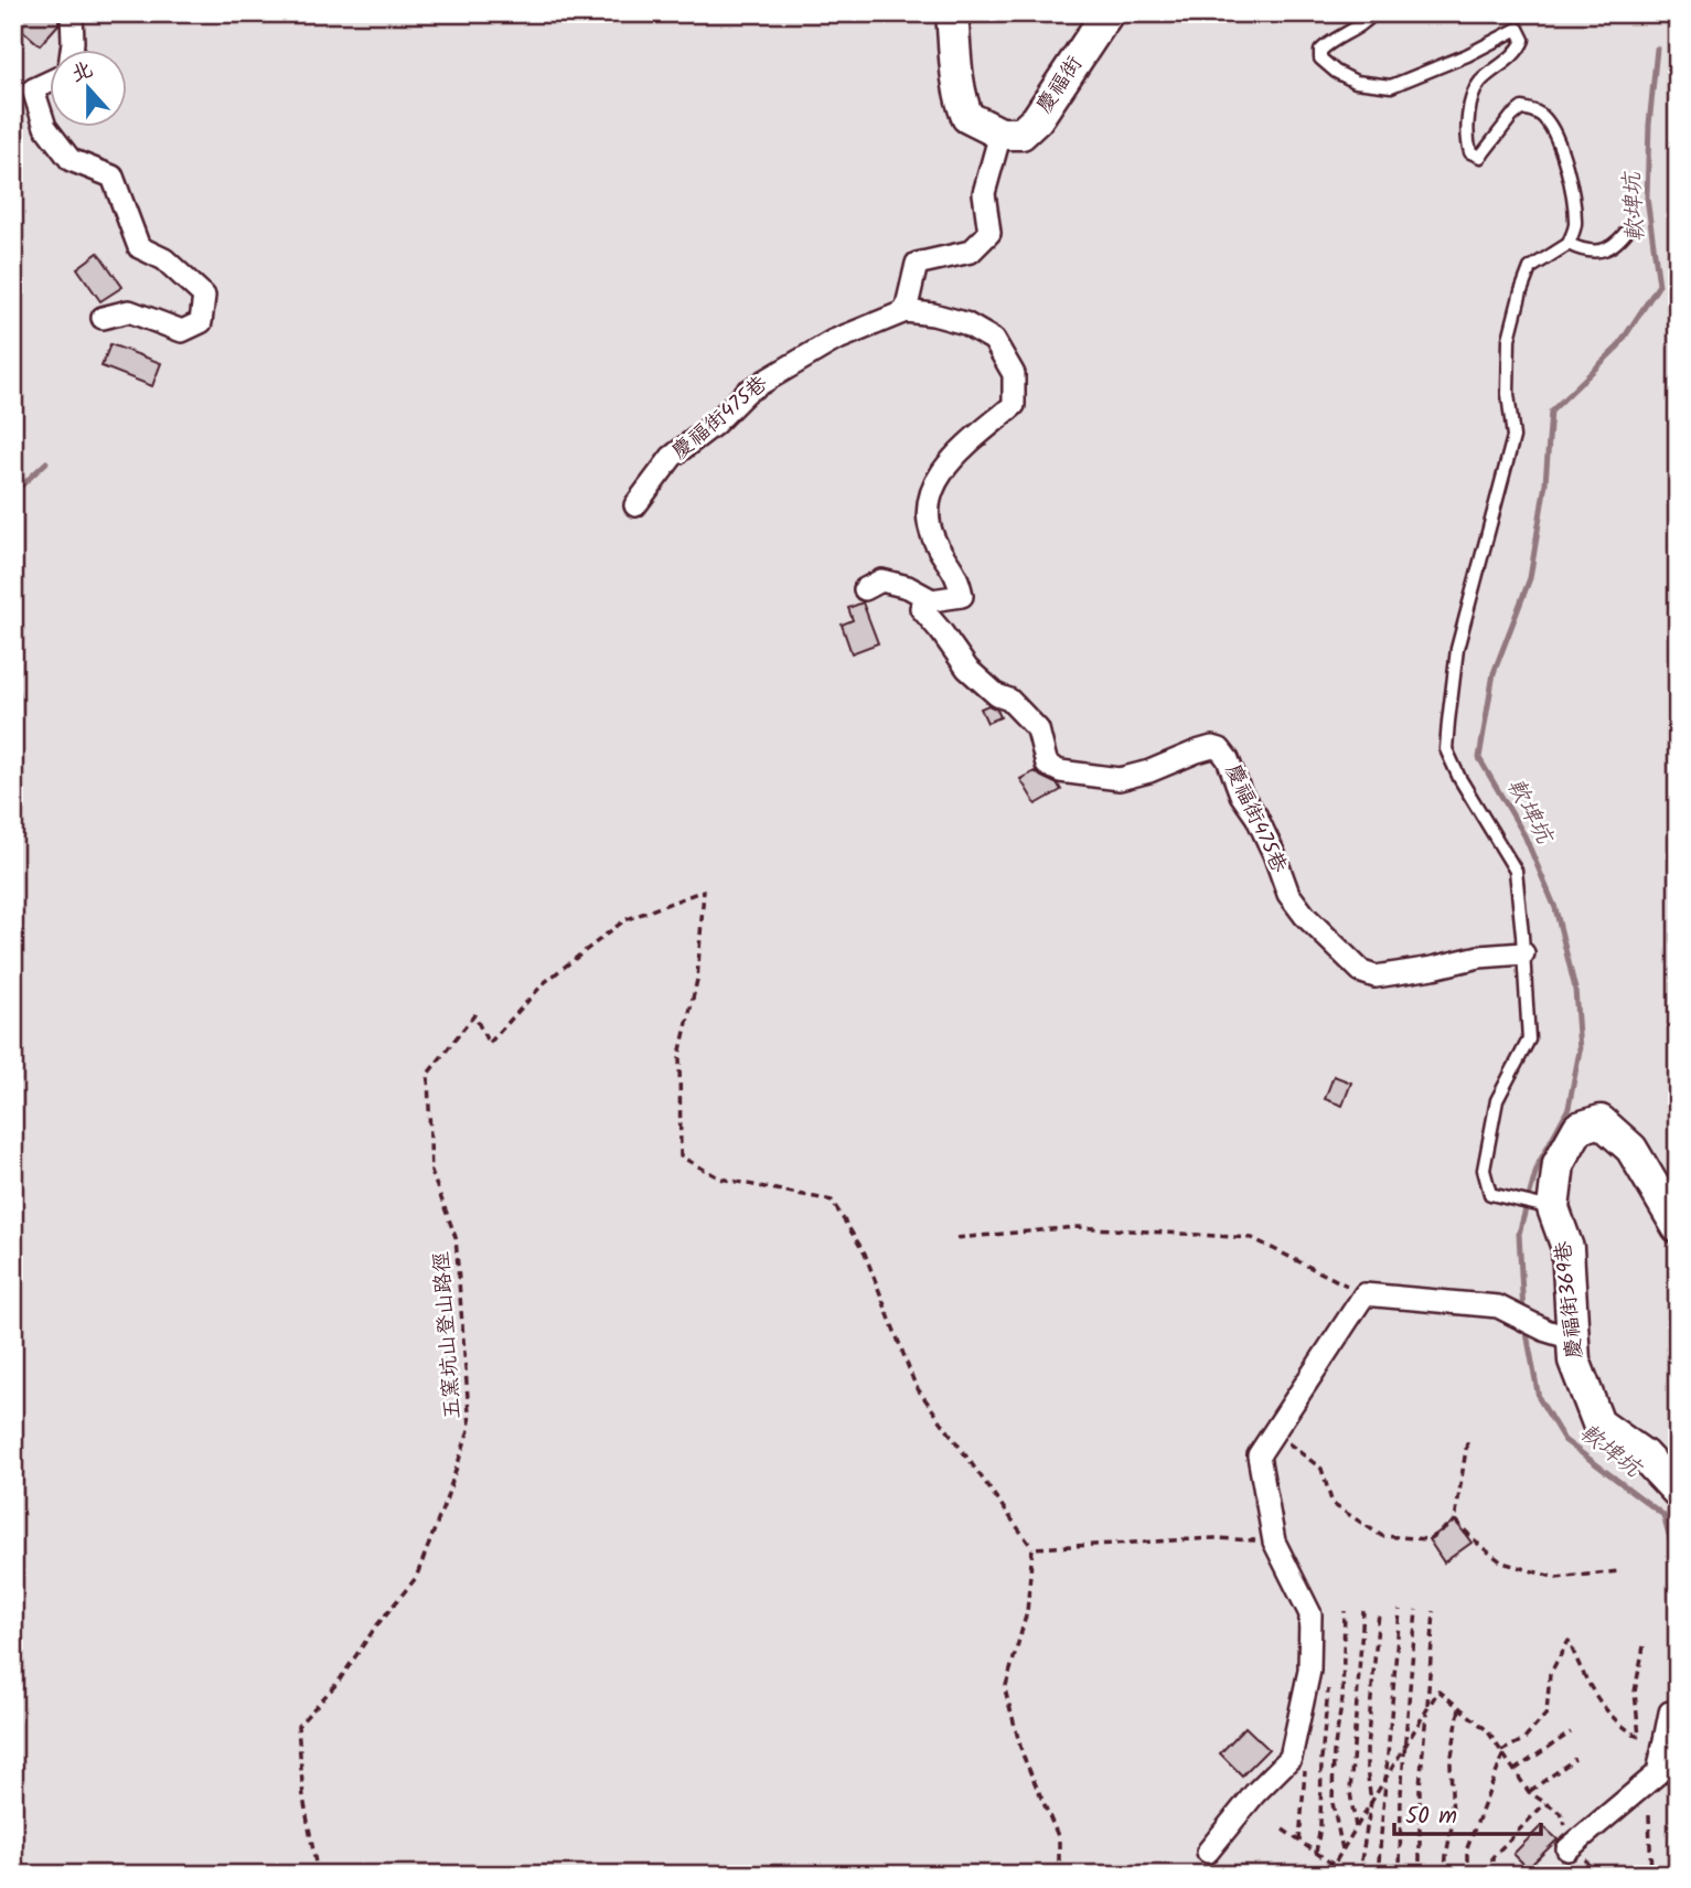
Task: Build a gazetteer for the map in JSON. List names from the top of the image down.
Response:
{
  "streets": {
    "street": ["慶福街", "慶福街475巷", "慶福街369巷"],
    "path": ["五窯坑山登山路徑"]
  },
  "water": ["軟埤坑"],
  "scale_bar": "50 m",
  "north": "top"
}
